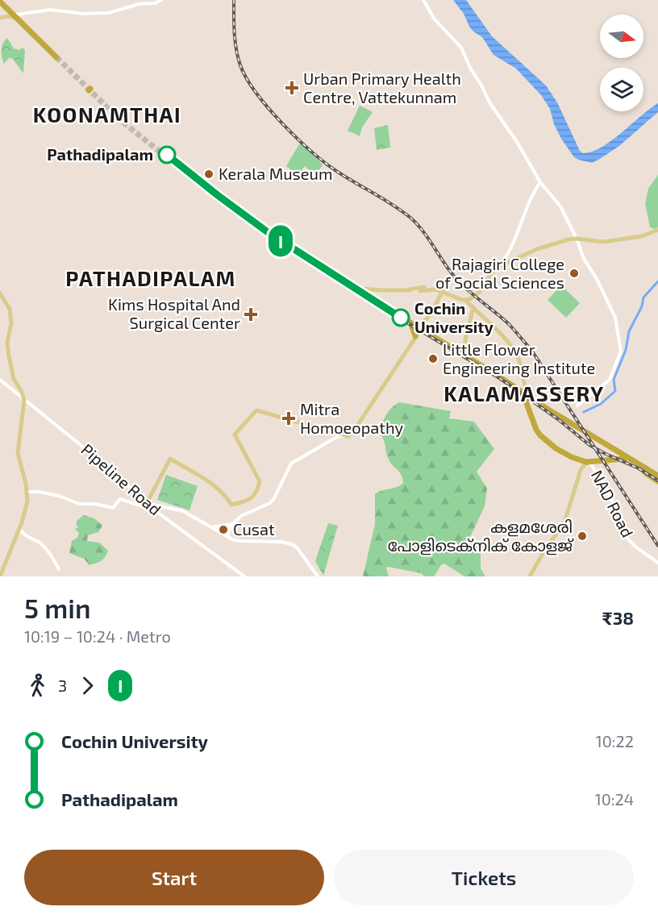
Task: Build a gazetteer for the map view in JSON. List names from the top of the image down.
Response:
{
  "streets": {
    "street": ["Pipeline Road", "NAD Road"]
  },
  "districts": ["KOONAMTHAI", "PATHADIPALAM", "KALAMASSERY"],
  "places": {
    "health": ["Urban Primary Health Centre, Vattekunnam", "Kims Hospital And Surgical Center", "Mitra Homoeopathy"],
    "other": [
      "Pathadipalam",
      "Kerala Museum",
      "Rajagiri College of Social Sciences",
      "Cochin University",
      "Little Flower Engineering Institute",
      "Cusat",
      "കളമശേരി പോളിടെക്നിക് കോളജ്"
    ]
  },
  "lines": ["metro line I"],
  "north": "right",
  "page": {
    "on_map": "I",
    "heading": ["5 min", "10:19 – 10:24 · Metro", "₹38"],
    "legs": ["3", "I"],
    "list": [
      {
        "name": "Cochin University",
        "value": "10:22"
      },
      {
        "name": "Pathadipalam",
        "value": "10:24"
      }
    ],
    "buttons": ["Start", "Tickets"]
  }
}
